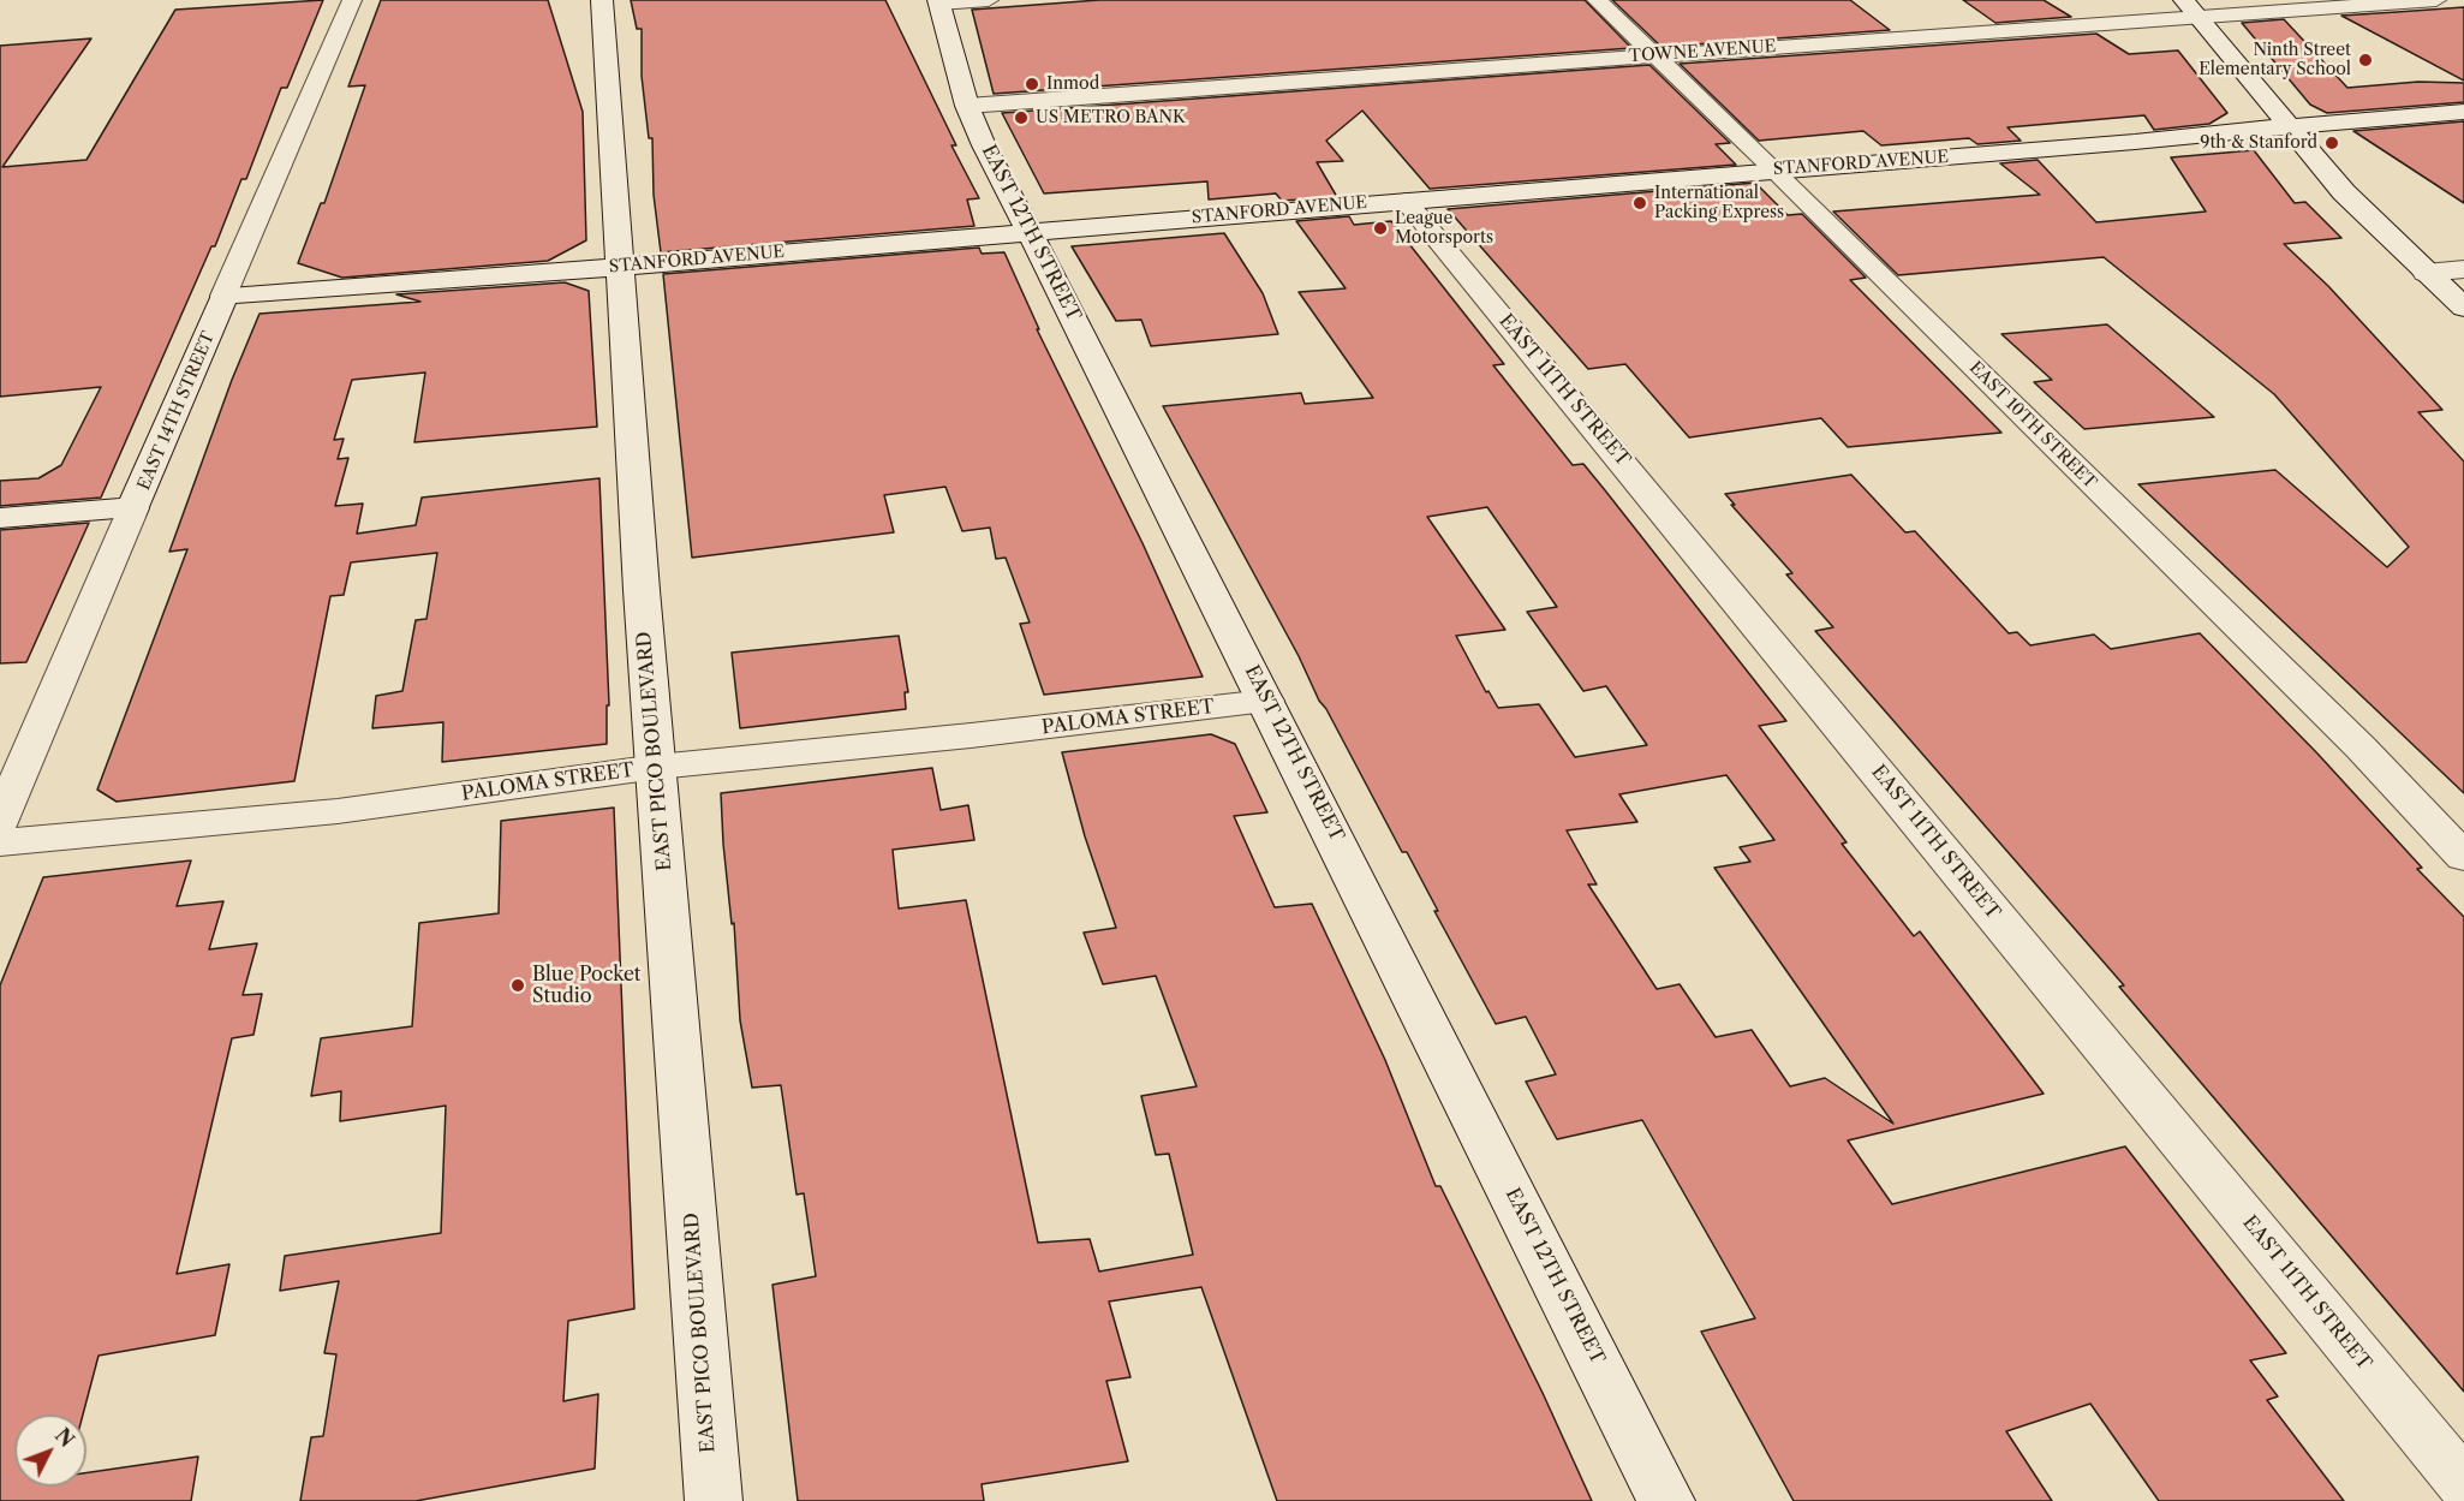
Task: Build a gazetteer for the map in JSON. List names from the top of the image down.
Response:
{
  "streets": {
    "street": [
      "TOWNE AVENUE",
      "STANFORD AVENUE",
      "EAST 12TH STREET",
      "EAST 11TH STREET",
      "EAST 14TH STREET",
      "EAST 10TH STREET",
      "PALOMA STREET",
      "EAST PICO BOULEVARD"
    ]
  },
  "crossings": [
    ["TOWNE AVENUE", "EAST 12TH STREET"],
    ["TOWNE AVENUE", "EAST 10TH STREET"],
    ["STANFORD AVENUE", "EAST 12TH STREET"],
    ["STANFORD AVENUE", "EAST 11TH STREET"],
    ["STANFORD AVENUE", "EAST 14TH STREET"],
    ["STANFORD AVENUE", "EAST 10TH STREET"],
    ["STANFORD AVENUE", "EAST PICO BOULEVARD"],
    ["EAST 12TH STREET", "PALOMA STREET"],
    ["PALOMA STREET", "EAST PICO BOULEVARD"]
  ],
  "places": [
    "Ninth Street Elementary School",
    "Inmod",
    "US METRO BANK",
    "9th & Stanford",
    "International Packing Express",
    "League Motorsports",
    "Blue Pocket Studio"
  ],
  "north": "top right"
}
